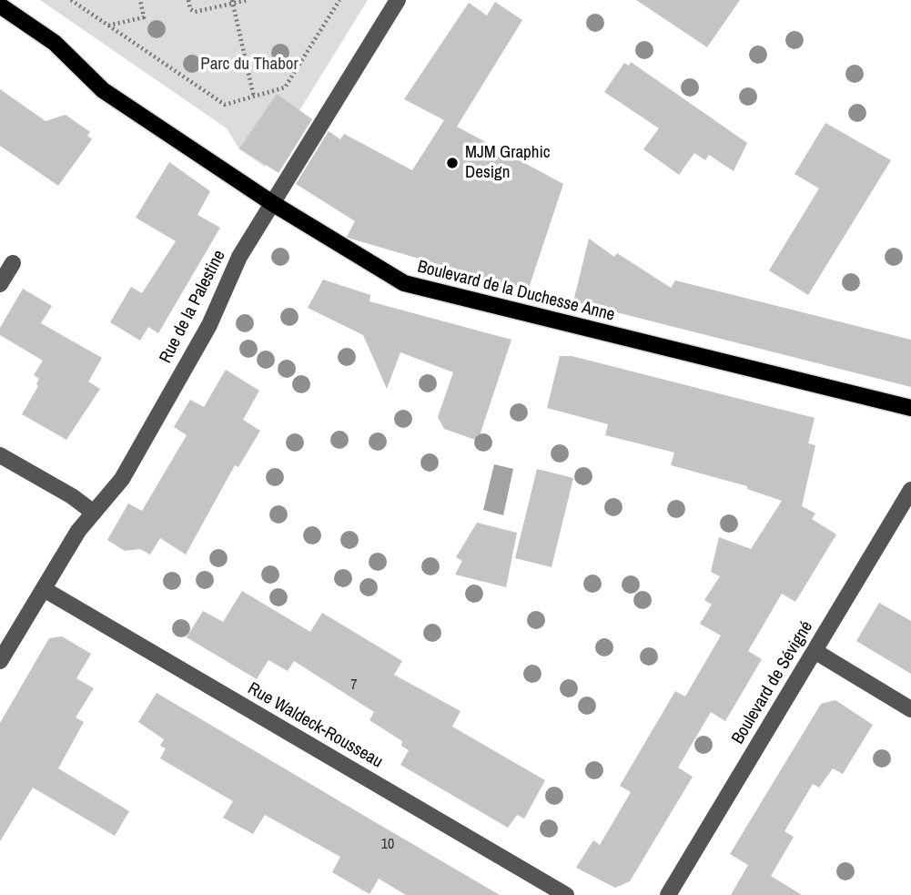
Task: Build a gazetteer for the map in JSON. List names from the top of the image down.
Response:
{
  "streets": {
    "main road": ["Boulevard de la Duchesse Anne"],
    "street": ["Rue de la Palestine", "Boulevard de Sévigné", "Rue Waldeck-Rousseau"]
  },
  "crossings": [
    ["Boulevard de la Duchesse Anne", "Rue de la Palestine"],
    ["Rue de la Palestine", "Rue Waldeck-Rousseau"]
  ],
  "parks": ["Parc du Thabor"],
  "places": ["MJM Graphic Design"],
  "house_numbers": ["7", "10"]
}
